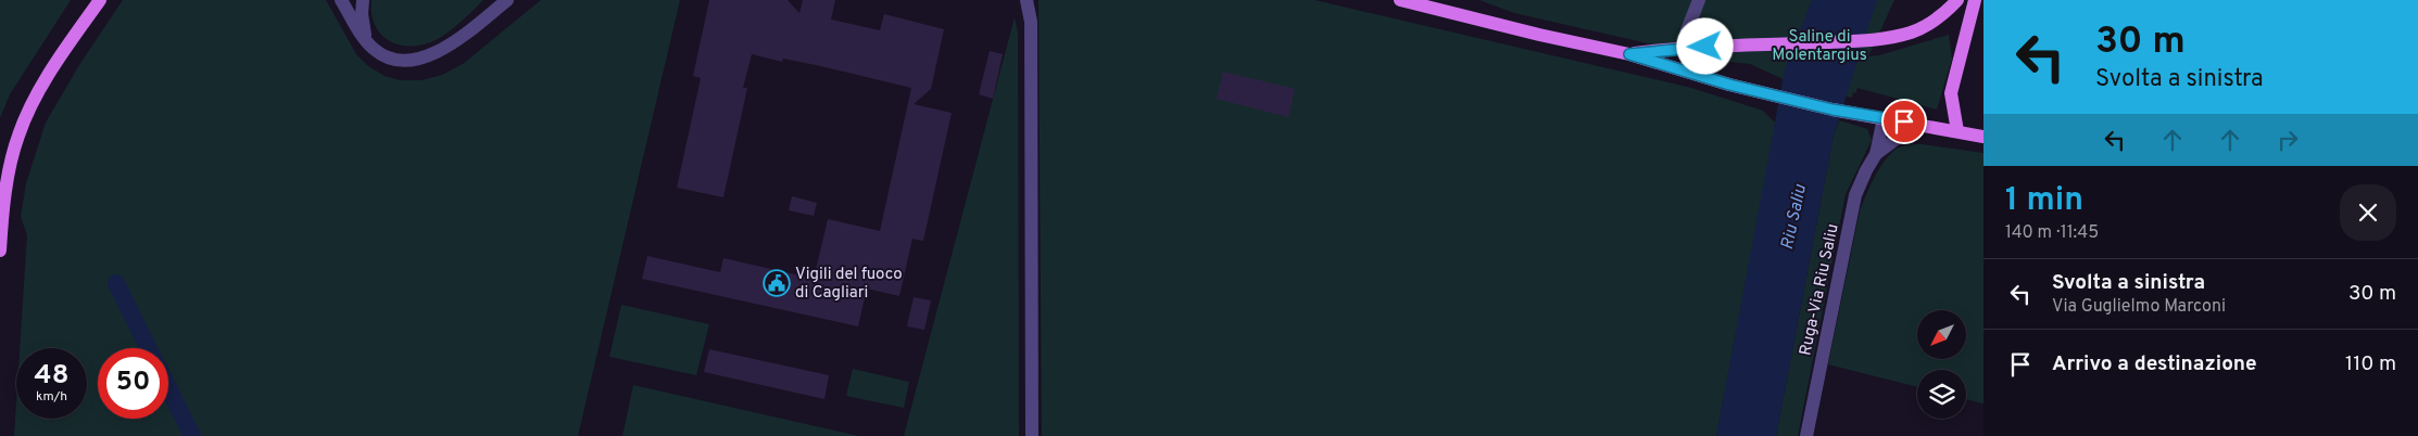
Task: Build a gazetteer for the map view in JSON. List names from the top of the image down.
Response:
{
  "streets": {
    "street": ["Ruga-Via Riu Saliu"]
  },
  "water": ["Riu Saliu"],
  "parks": ["Saline di Molentargius"],
  "places": {
    "public building": ["Vigili del fuoco di Cagliari"]
  },
  "north": "bottom left",
  "page": {
    "turn": ["30 m", "Svolta a sinistra"],
    "heading": ["1 min", "140 m · 11:45"],
    "list": [
      {
        "name": "Svolta a sinistra",
        "note": "Via Guglielmo Marconi",
        "value": "30 m"
      },
      {
        "name": "Arrivo a destinazione",
        "value": "110 m"
      }
    ],
    "speed": "48 km/h",
    "limit": "50"
  }
}
